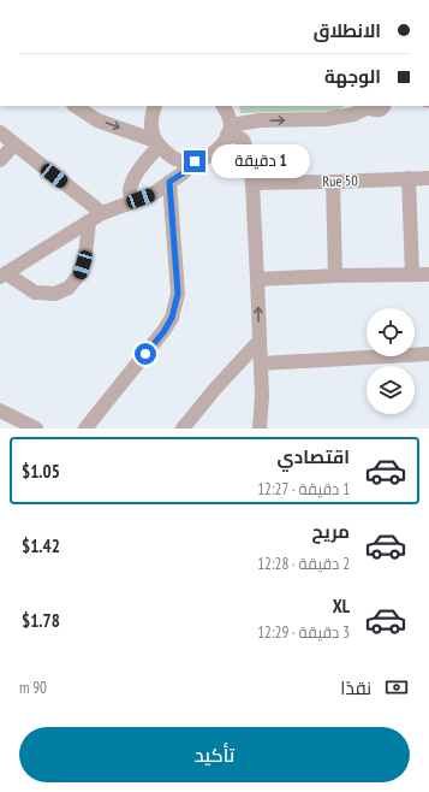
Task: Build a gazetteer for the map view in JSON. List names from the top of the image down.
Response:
{
  "streets": {
    "street": ["Rue 50"]
  },
  "page": {
    "banner": ["الانطلاق", "الوجهة"],
    "bubble": "1 دقيقة",
    "list": [
      {
        "name": "اقتصادي",
        "note": "1 دقيقة · 12:27",
        "value": "$1.05"
      },
      {
        "name": "مريح",
        "note": "2 دقيقة · 12:28",
        "value": "$1.42"
      },
      {
        "name": "XL",
        "note": "3 دقيقة · 12:29",
        "value": "$1.78"
      }
    ],
    "pay": ["نقدًا", "90 m"],
    "buttons": "تأكيد"
  }
}
